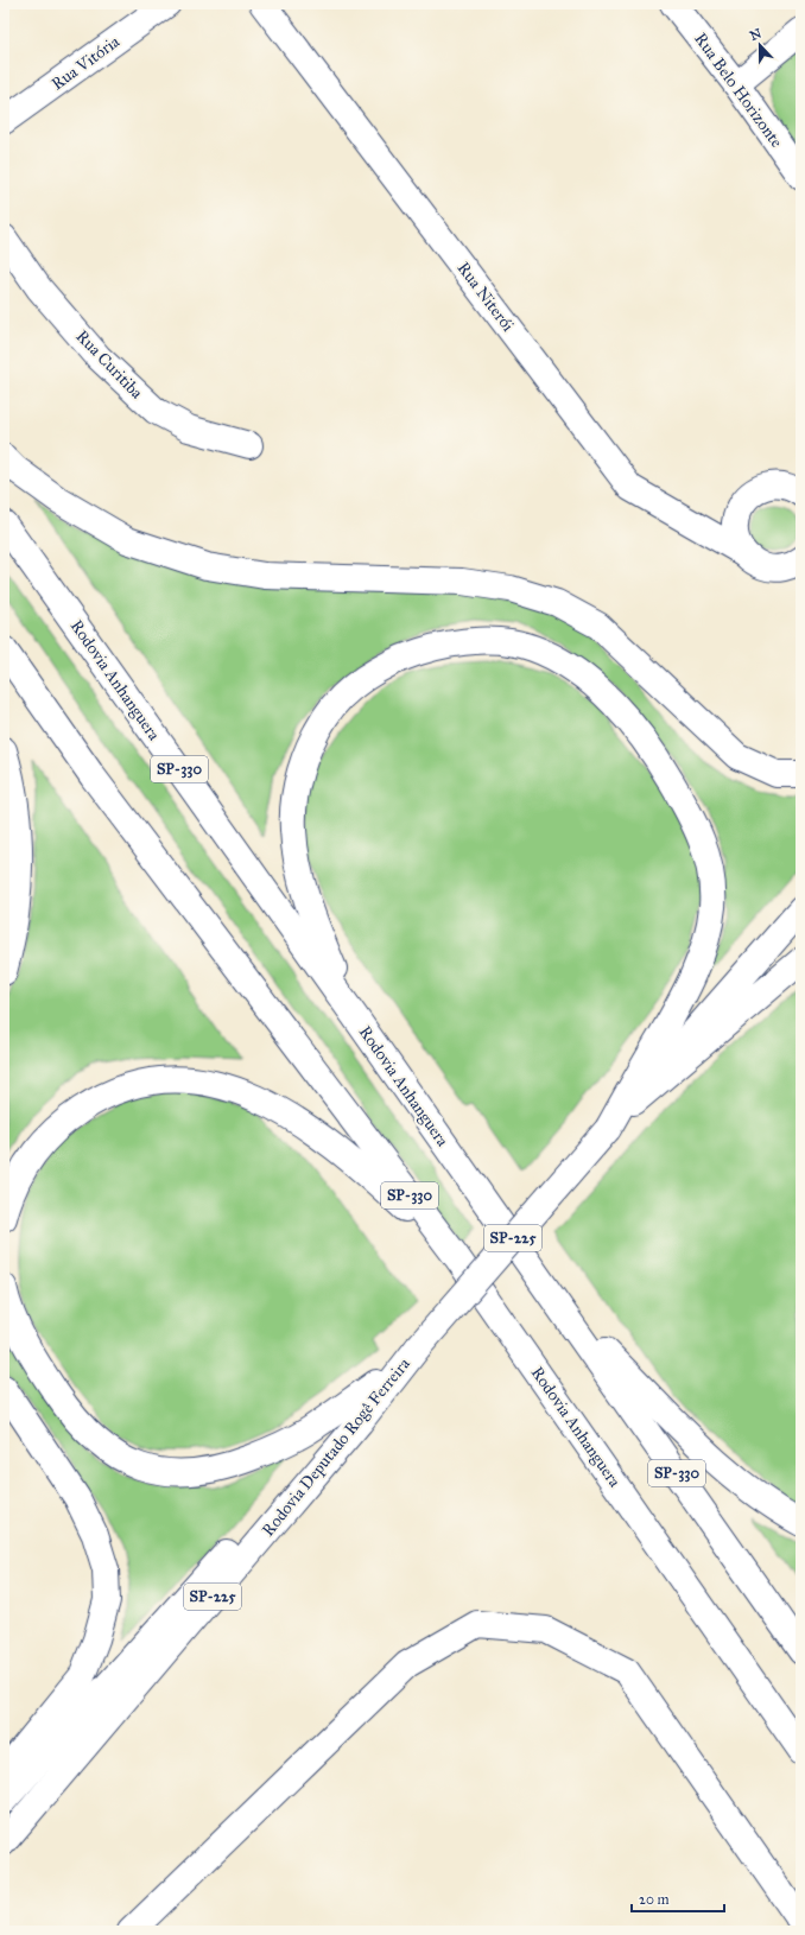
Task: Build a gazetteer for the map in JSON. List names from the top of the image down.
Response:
{
  "streets": {
    "main road": [
      "Rua Vitória",
      "Rua Belo Horizonte",
      "Rua Niterói",
      "Rua Curitiba",
      "Rodovia Anhanguera",
      "SP-330",
      "SP-225",
      "Rodovia Deputado Rogê Ferreira"
    ]
  },
  "crossings": [
    ["SP-225", "Rodovia Deputado Rogê Ferreira"]
  ],
  "scale_bar": "20 m",
  "north": "top"
}
